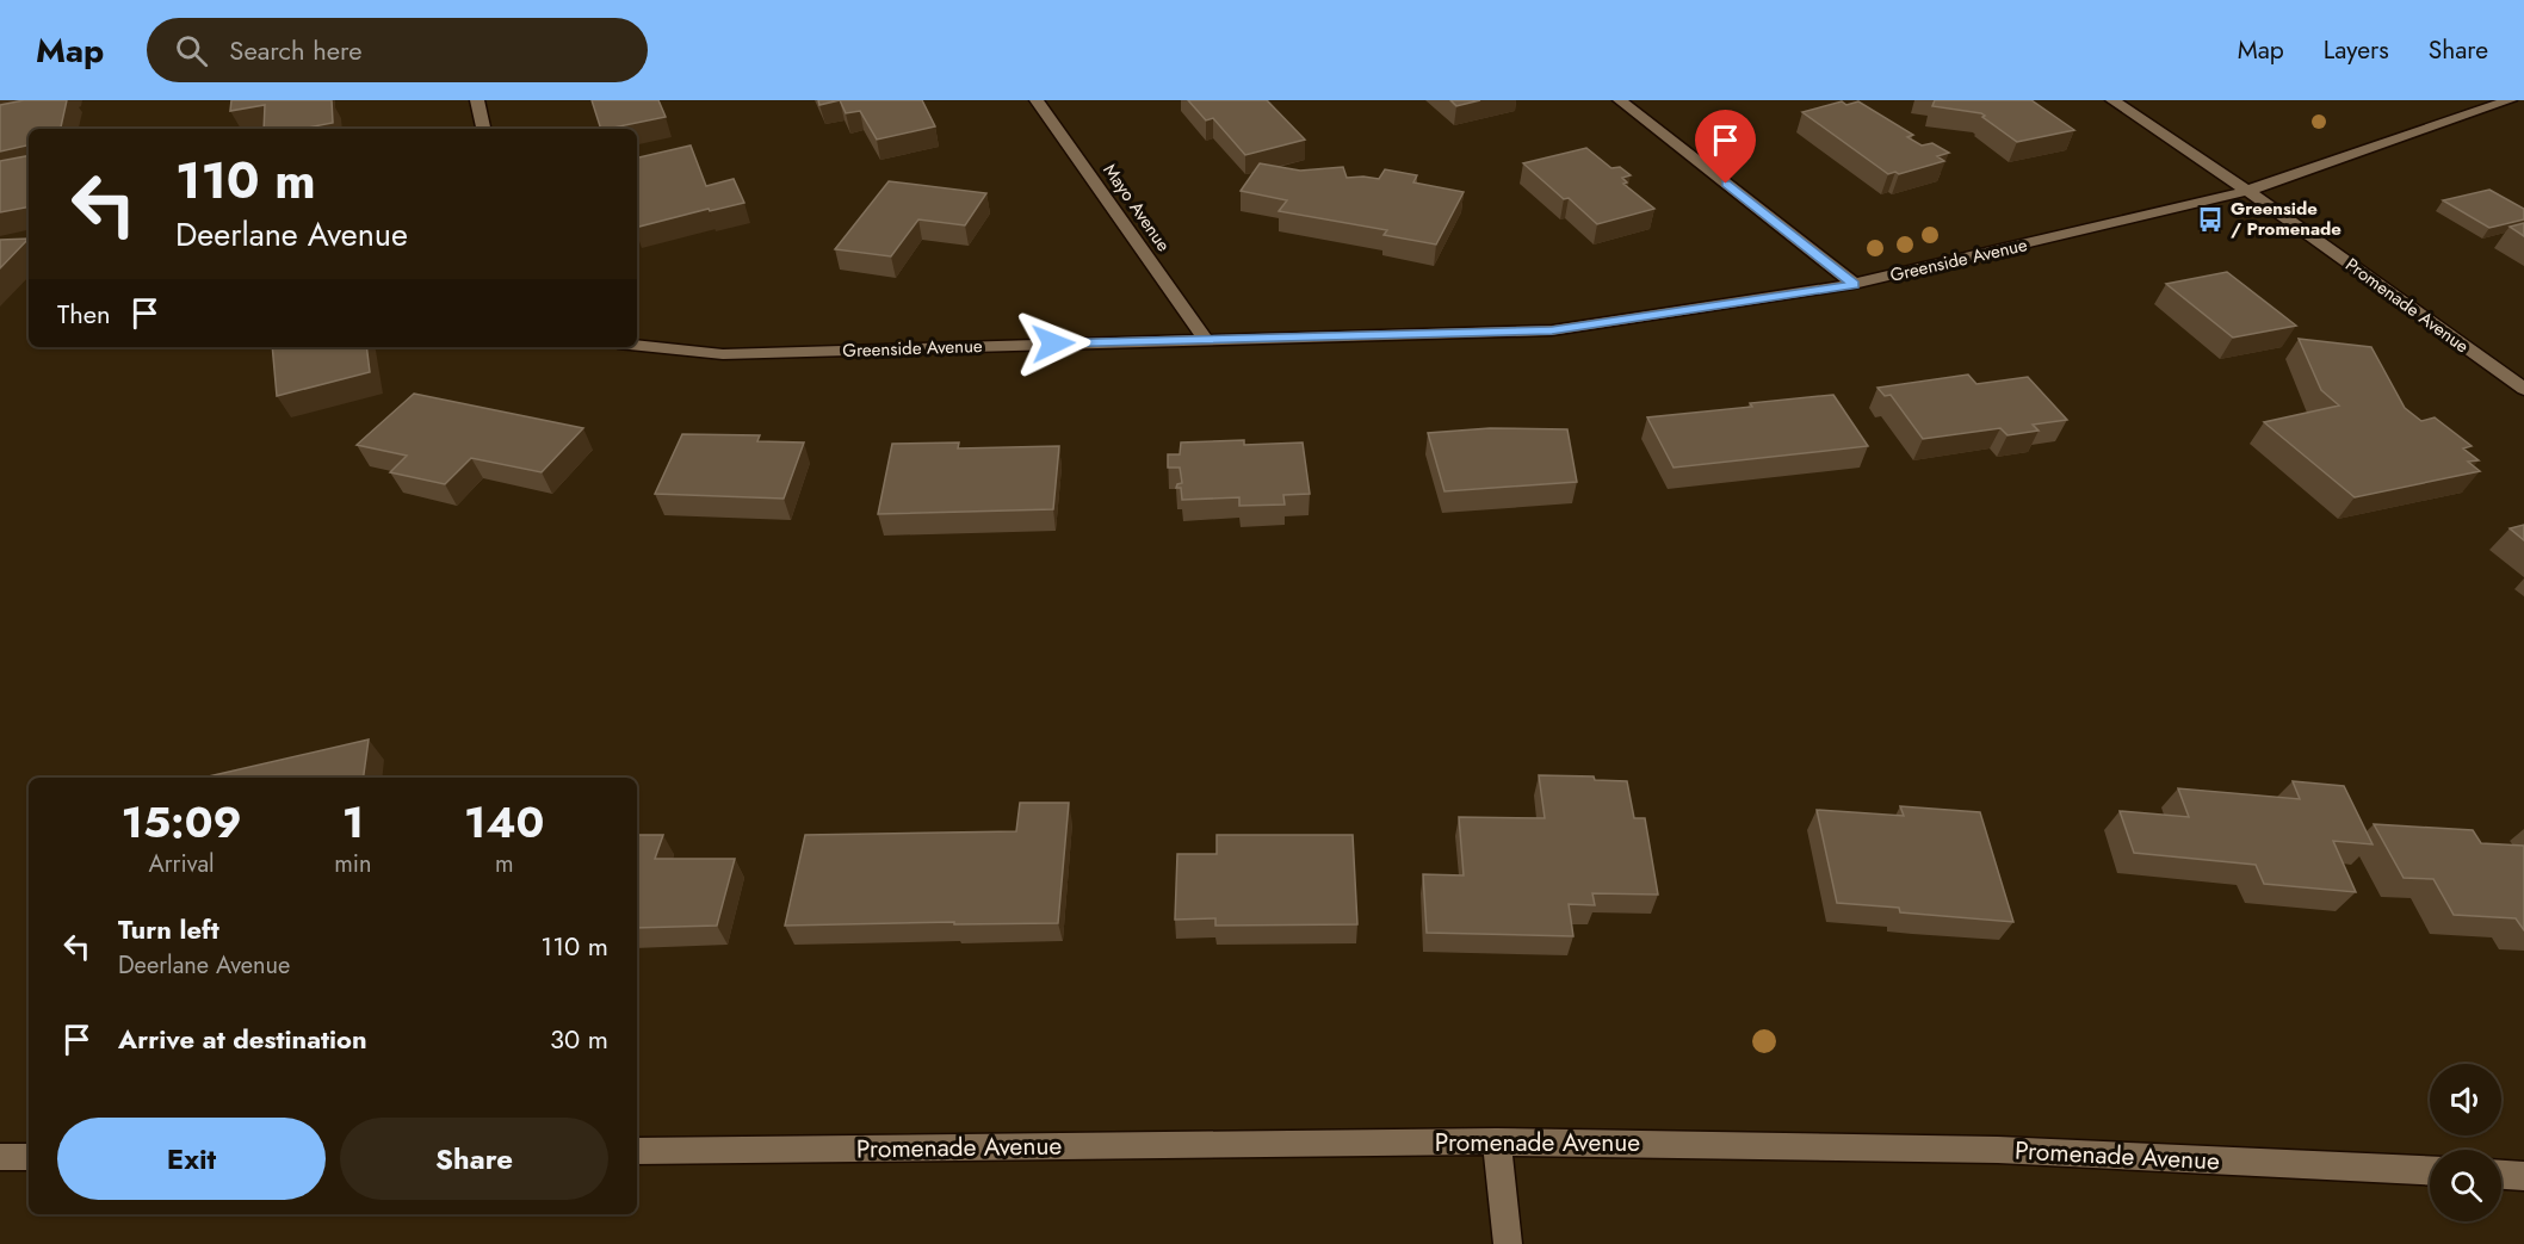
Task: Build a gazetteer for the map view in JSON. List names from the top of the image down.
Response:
{
  "streets": {
    "street": ["Mayo Avenue", "Greenside Avenue", "Promenade Avenue"]
  },
  "crossings": [
    ["Mayo Avenue", "Greenside Avenue"],
    ["Greenside Avenue", "Promenade Avenue"]
  ],
  "places": {
    "bus stop": ["Greenside / Promenade"]
  },
  "page": {
    "header": "Map",
    "search": "Search here",
    "nav": ["Map", "Layers", "Share"],
    "turn": ["110 m", "Deerlane Avenue"],
    "then": "Then",
    "eta": [
      "15:09",
      "Arrival",
      "1",
      "min",
      "140",
      "m"
    ],
    "list": [
      {
        "name": "Turn left",
        "note": "Deerlane Avenue",
        "value": "110 m"
      },
      {
        "name": "Arrive at destination",
        "value": "30 m"
      }
    ],
    "buttons": ["Exit", "Share"]
  }
}
